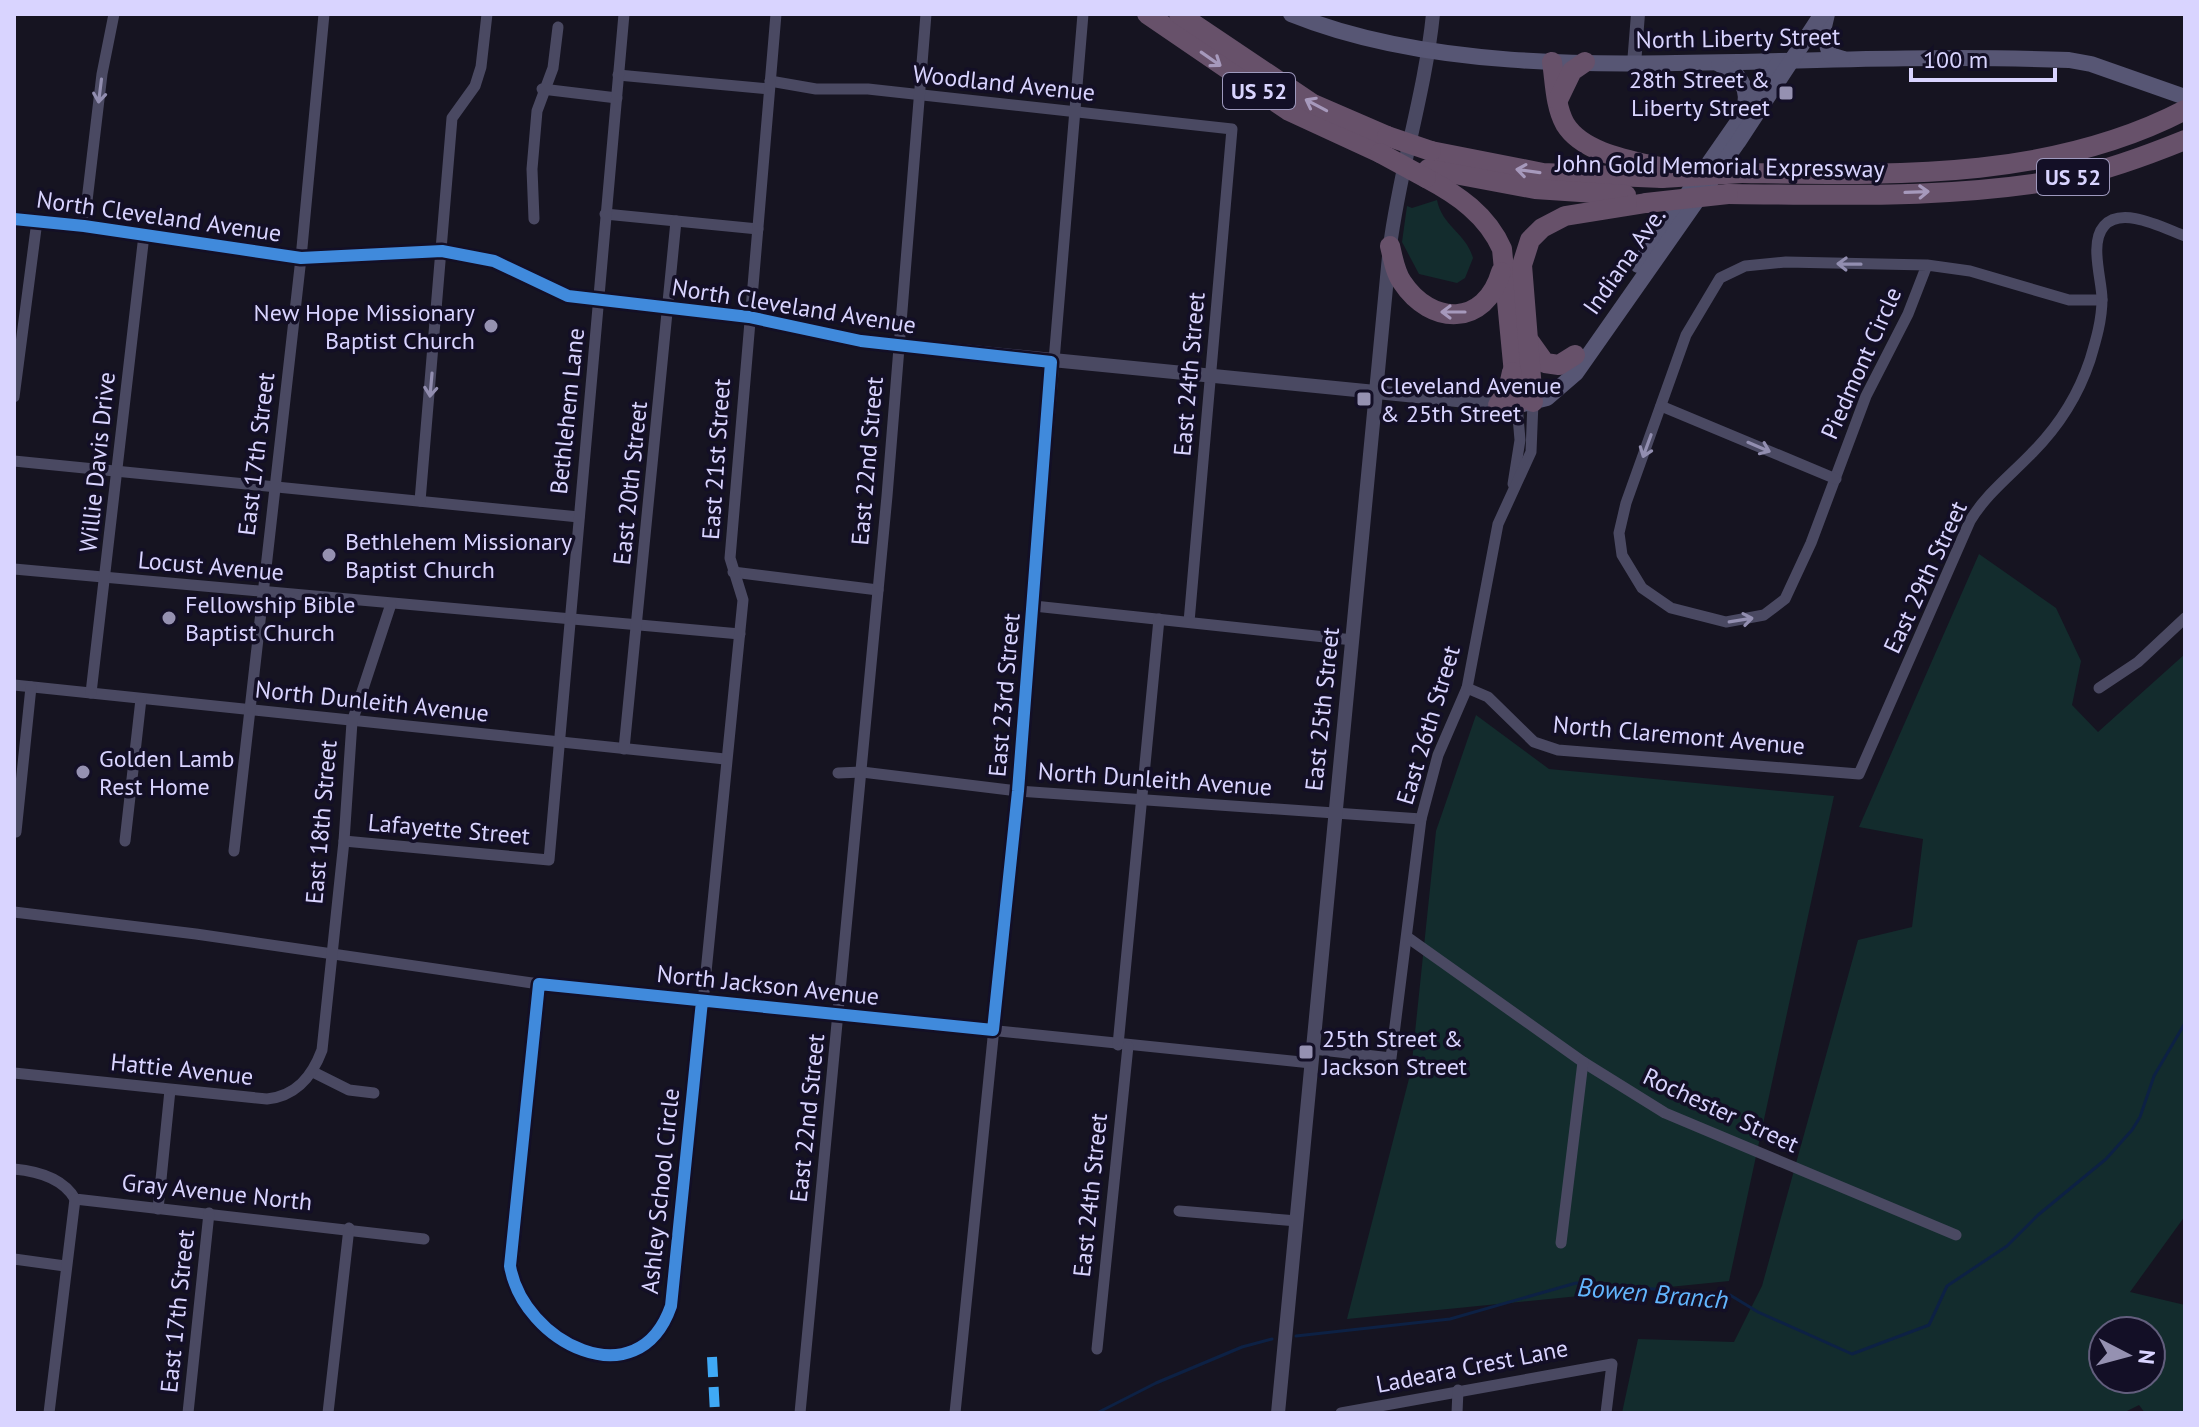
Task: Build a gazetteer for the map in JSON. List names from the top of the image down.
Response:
{
  "streets": {
    "highway": ["US 52", "John Gold Memorial Expressway"],
    "main road": ["North Liberty Street", "Indiana Ave."],
    "street": [
      "Woodland Avenue",
      "North Cleveland Avenue",
      "Piedmont Circle",
      "East 24th Street",
      "Bethlehem Lane",
      "East 17th Street",
      "East 21st Street",
      "East 22nd Street",
      "Willie Davis Drive",
      "East 20th Street",
      "Locust Avenue",
      "East 29th Street",
      "East 23rd Street",
      "North Dunleith Avenue",
      "East 25th Street",
      "East 26th Street",
      "North Claremont Avenue",
      "East 18th Street",
      "Lafayette Street",
      "North Jackson Avenue",
      "Hattie Avenue",
      "Rochester Street",
      "Ashley School Circle",
      "Gray Avenue North",
      "Ladeara Crest Lane"
    ]
  },
  "crossings": [
    ["North Liberty Street", "Indiana Ave."],
    ["North Liberty Street", "East 25th Street"],
    ["Woodland Avenue", "East 24th Street"],
    ["Woodland Avenue", "Bethlehem Lane"],
    ["Woodland Avenue", "East 21st Street"],
    ["Woodland Avenue", "East 22nd Street"],
    ["Woodland Avenue", "East 23rd Street"],
    ["North Cleveland Avenue", "Indiana Ave."],
    ["North Cleveland Avenue", "East 24th Street"],
    ["North Cleveland Avenue", "Bethlehem Lane"],
    ["North Cleveland Avenue", "East 17th Street"],
    ["North Cleveland Avenue", "East 21st Street"],
    ["North Cleveland Avenue", "East 22nd Street"],
    ["North Cleveland Avenue", "Willie Davis Drive"],
    ["North Cleveland Avenue", "East 20th Street"],
    ["North Cleveland Avenue", "East 23rd Street"],
    ["North Cleveland Avenue", "East 25th Street"],
    ["North Cleveland Avenue", "East 26th Street"],
    ["Indiana Ave.", "East 26th Street"],
    ["Piedmont Circle", "East 29th Street"],
    ["East 24th Street", "North Dunleith Avenue"],
    ["East 24th Street", "North Jackson Avenue"],
    ["Bethlehem Lane", "Locust Avenue"],
    ["Bethlehem Lane", "North Dunleith Avenue"],
    ["Bethlehem Lane", "Lafayette Street"],
    ["East 17th Street", "Locust Avenue"],
    ["East 17th Street", "North Dunleith Avenue"],
    ["East 17th Street", "Gray Avenue North"],
    ["East 21st Street", "Locust Avenue"],
    ["East 21st Street", "North Dunleith Avenue"],
    ["East 21st Street", "North Jackson Avenue"],
    ["East 21st Street", "Ashley School Circle"],
    ["East 22nd Street", "North Dunleith Avenue"],
    ["East 22nd Street", "North Jackson Avenue"],
    ["Willie Davis Drive", "Locust Avenue"],
    ["Willie Davis Drive", "North Dunleith Avenue"],
    ["East 20th Street", "Locust Avenue"],
    ["East 20th Street", "North Dunleith Avenue"],
    ["Locust Avenue", "East 18th Street"],
    ["East 29th Street", "North Claremont Avenue"],
    ["East 23rd Street", "North Dunleith Avenue"],
    ["East 23rd Street", "North Jackson Avenue"],
    ["North Dunleith Avenue", "East 25th Street"],
    ["North Dunleith Avenue", "East 26th Street"],
    ["North Dunleith Avenue", "East 18th Street"],
    ["East 25th Street", "North Jackson Avenue"],
    ["East 26th Street", "North Claremont Avenue"],
    ["East 26th Street", "North Jackson Avenue"],
    ["East 26th Street", "Rochester Street"],
    ["East 18th Street", "Lafayette Street"],
    ["East 18th Street", "North Jackson Avenue"],
    ["North Jackson Avenue", "Ashley School Circle"]
  ],
  "water": ["Bowen Branch"],
  "places": {
    "transit": ["28th Street & Liberty Street", "Cleveland Avenue & 25th Street", "25th Street & Jackson Street"],
    "other": [
      "New Hope Missionary Baptist Church",
      "Bethlehem Missionary Baptist Church",
      "Fellowship Bible Baptist Church",
      "Golden Lamb Rest Home"
    ]
  },
  "scale_bar": "100 m",
  "north": "right"
}
